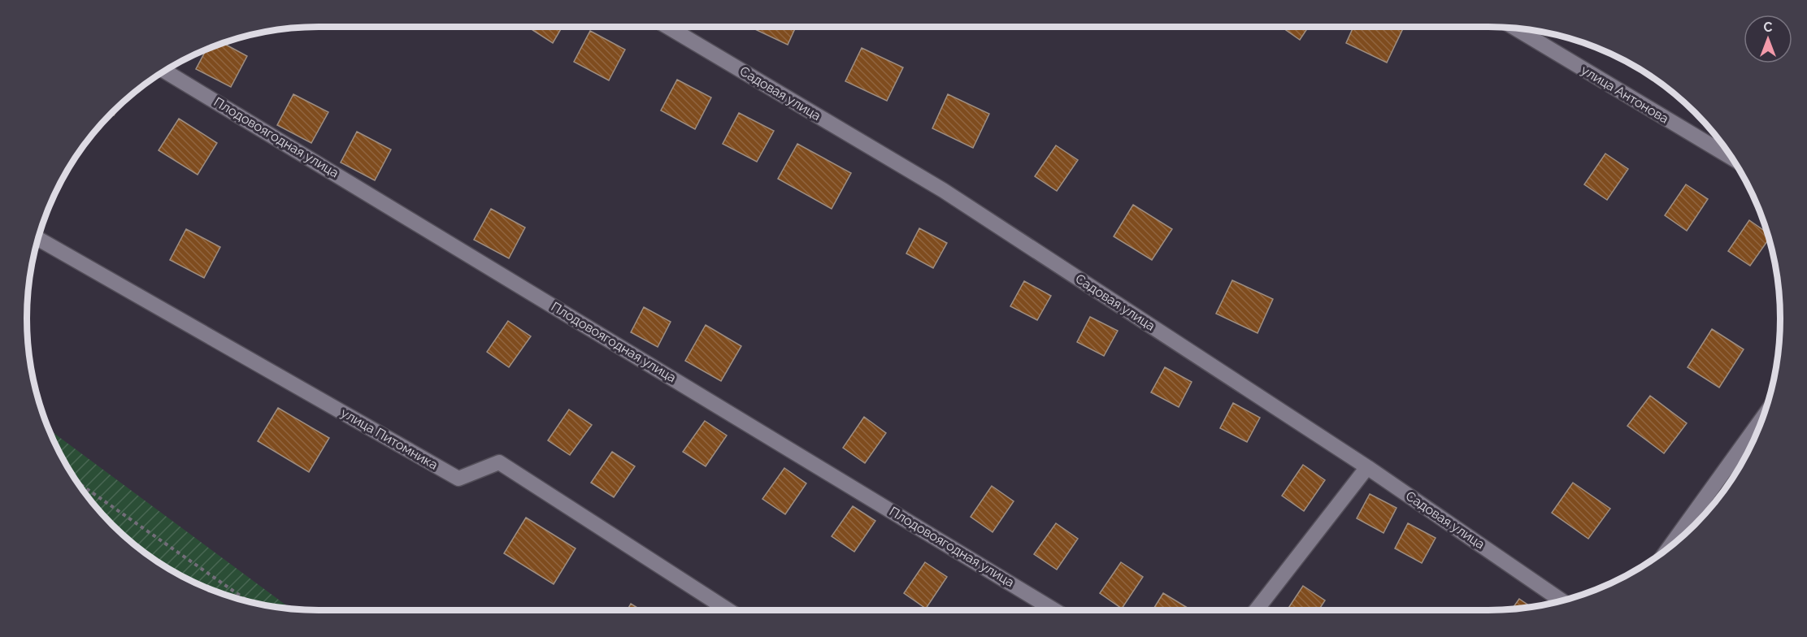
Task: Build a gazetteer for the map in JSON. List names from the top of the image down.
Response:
{
  "streets": {
    "street": [
      "Садовая улица",
      "улица Антонова",
      "Плодовоягодная улица",
      "улица Питомника"
    ]
  },
  "north": "top"
}
